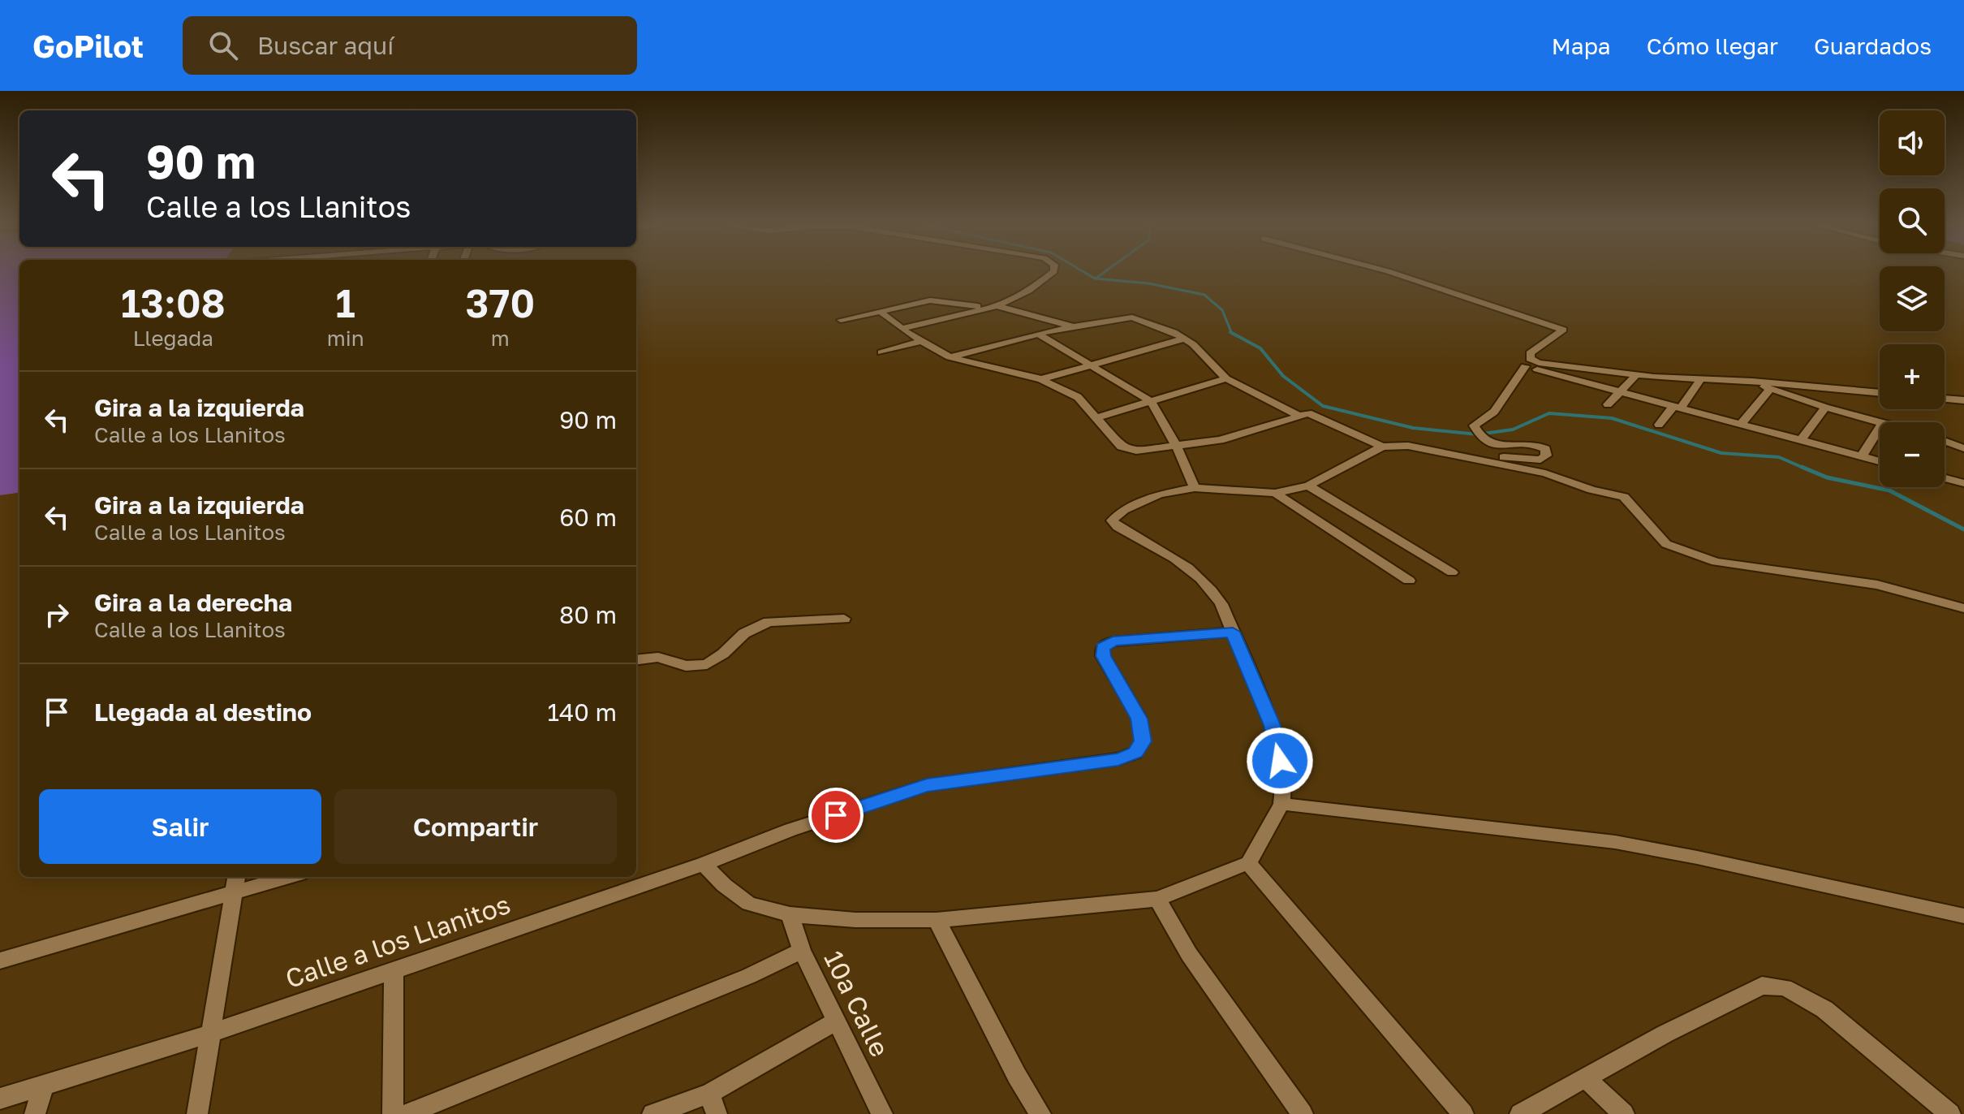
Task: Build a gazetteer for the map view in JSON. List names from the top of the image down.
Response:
{
  "streets": {
    "street": ["Calle a los Llanitos", "10a Calle"]
  },
  "page": {
    "header": "GoPilot",
    "search": "Buscar aquí",
    "nav": ["Mapa", "Cómo llegar", "Guardados"],
    "map_buttons": ["+", "−"],
    "turn": ["90 m", "Calle a los Llanitos"],
    "eta": [
      "13:08",
      "Llegada",
      "1",
      "min",
      "370",
      "m"
    ],
    "list": [
      {
        "name": "Gira a la izquierda",
        "note": "Calle a los Llanitos",
        "value": "90 m"
      },
      {
        "name": "Gira a la izquierda",
        "note": "Calle a los Llanitos",
        "value": "60 m"
      },
      {
        "name": "Gira a la derecha",
        "note": "Calle a los Llanitos",
        "value": "80 m"
      },
      {
        "name": "Llegada al destino",
        "value": "140 m"
      }
    ],
    "buttons": ["Salir", "Compartir"]
  }
}
